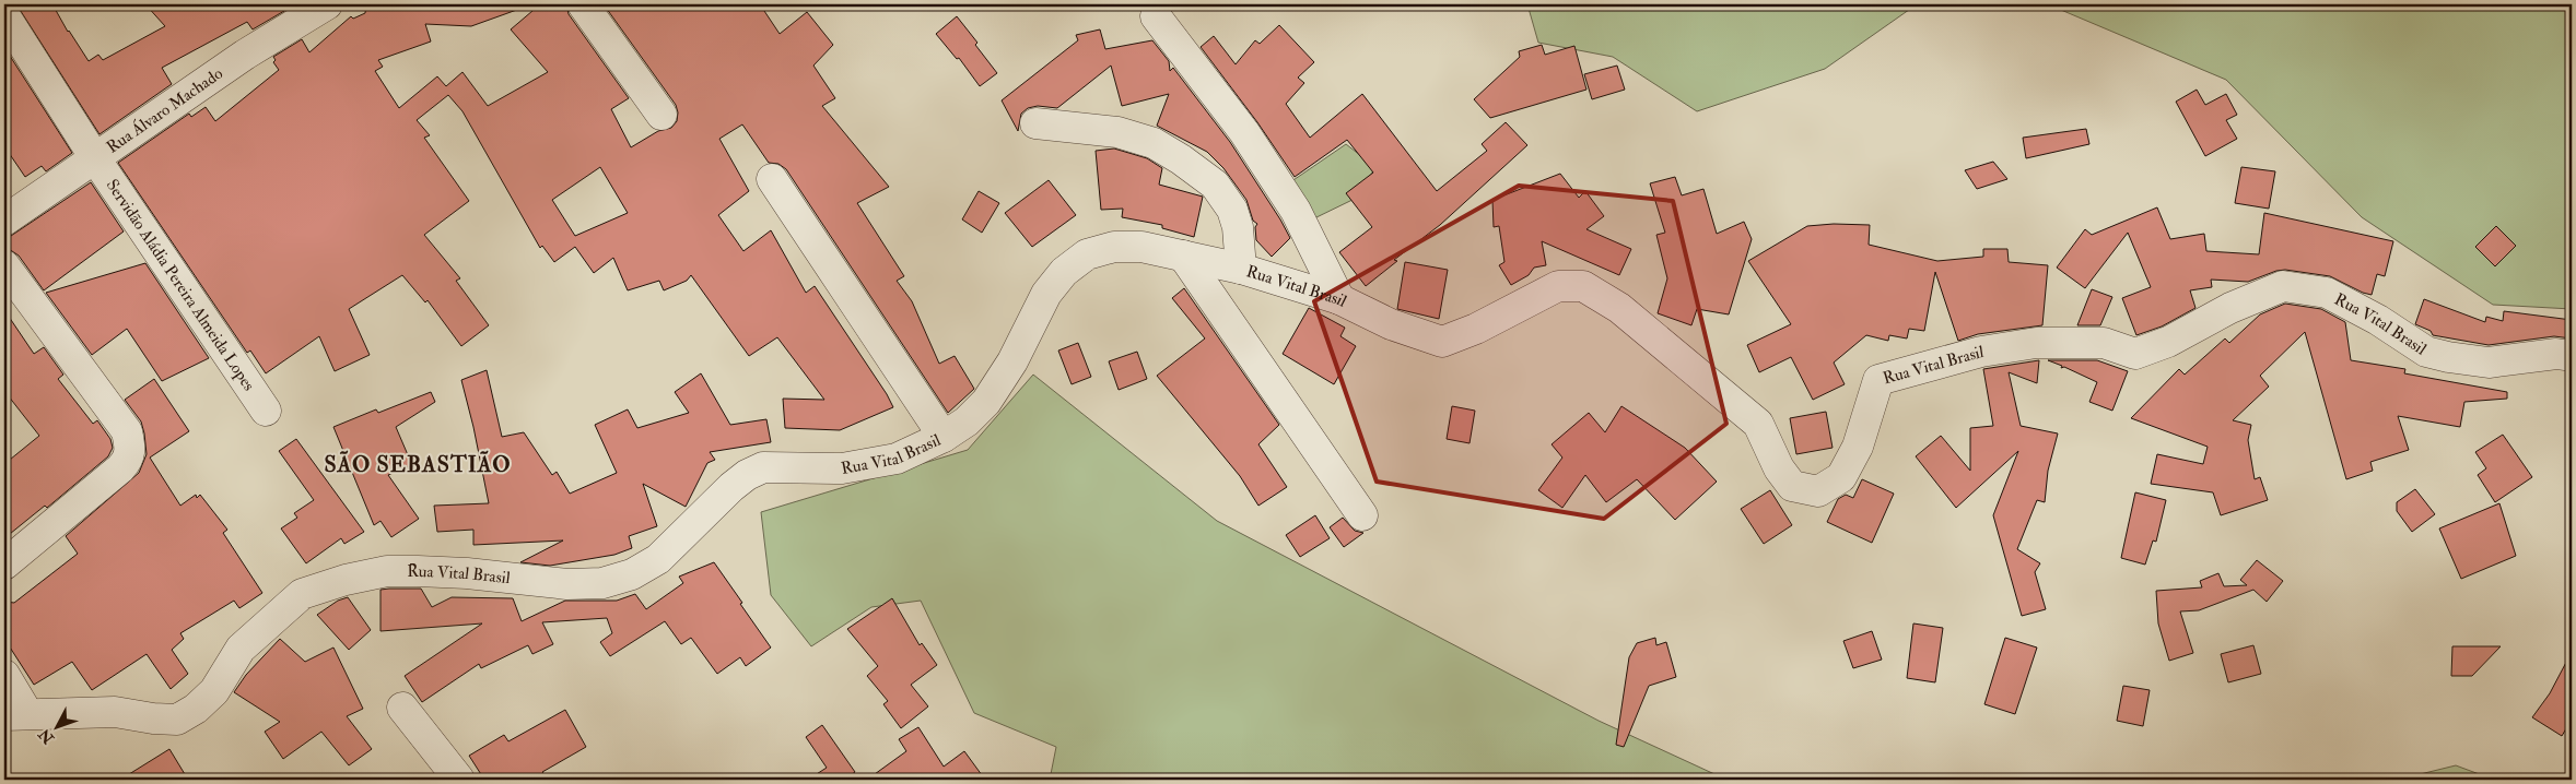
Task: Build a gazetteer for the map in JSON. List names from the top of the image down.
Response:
{
  "streets": {
    "street": ["Rua Álvaro Machado", "Servidão Aládia Pereira Almeida Lopes", "Rua Vital Brasil"]
  },
  "crossings": [
    ["Rua Álvaro Machado", "Servidão Aládia Pereira Almeida Lopes"]
  ],
  "districts": ["SÃO SEBASTIÃO"],
  "north": "bottom left"
}
